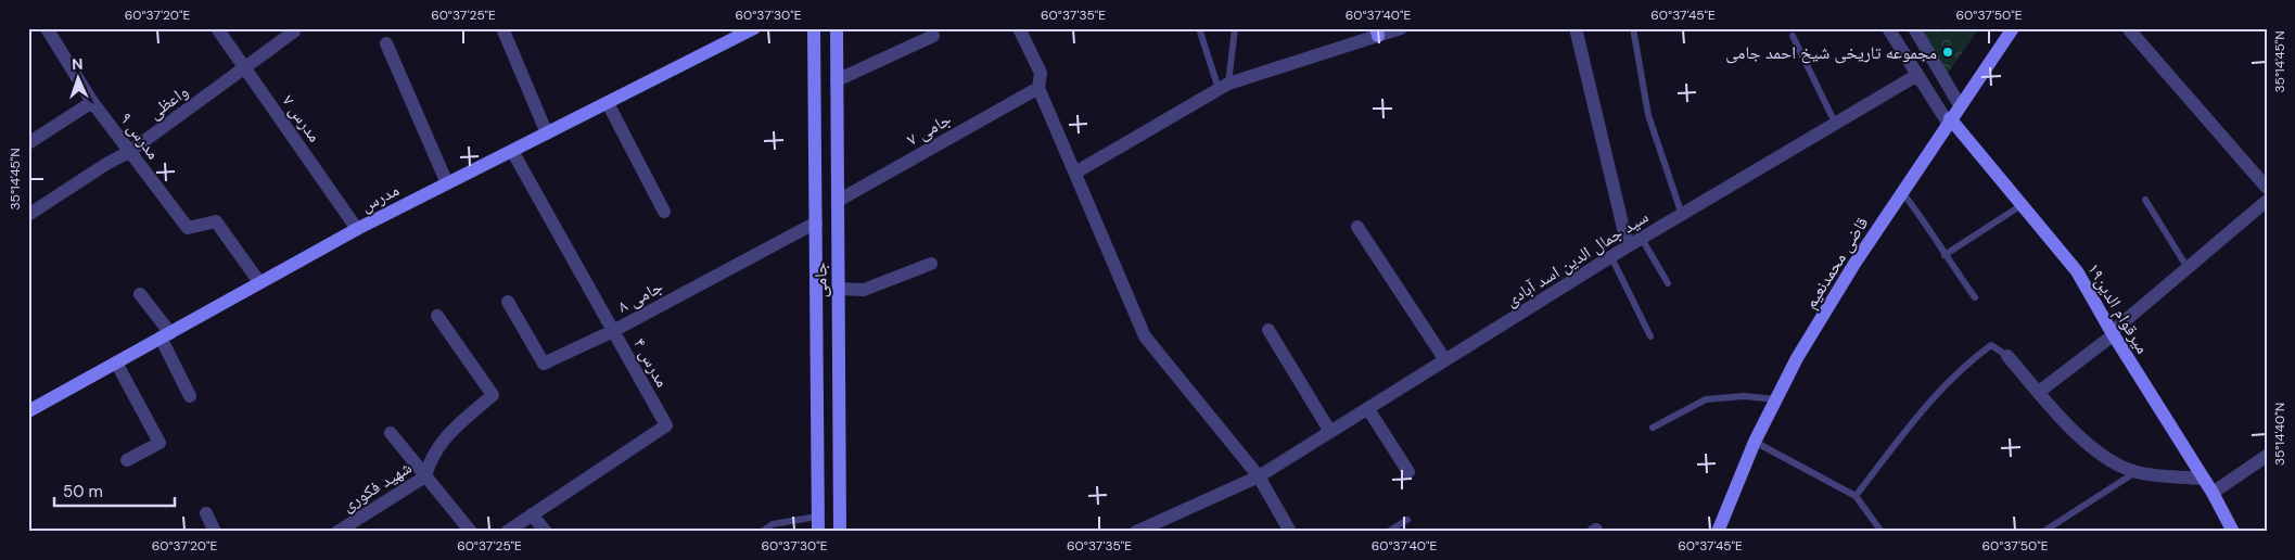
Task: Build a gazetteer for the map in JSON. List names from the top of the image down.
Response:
{
  "streets": {
    "main road": [
      "مدرس",
      "قاضی محمدنعیم",
      "جامی",
      "میرقوام الدین۱۹"
    ],
    "street": [
      "واعظی",
      "مدرس ۷",
      "جامی ۷",
      "مدرس ۹",
      "سید جمال الدین اسد آبادی",
      "جامی ۸",
      "مدرس ۴",
      "شهید فکوری"
    ]
  },
  "crossings": [
    ["واعظی", "مدرس ۷"],
    ["واعظی", "مدرس ۹"],
    ["مدرس ۷", "مدرس"],
    ["جامی ۷", "جامی"],
    ["مدرس ۹", "مدرس"],
    ["مدرس", "مدرس ۴"],
    ["قاضی محمدنعیم", "میرقوام الدین۱۹"],
    ["جامی", "جامی ۸"],
    ["جامی ۸", "مدرس ۴"]
  ],
  "places": ["مجموعه تاریخی شیخ احمد جامی"],
  "scale_bar": "50 m",
  "north": "top",
  "coordinates": [
    "60°37'20\"E",
    "60°37'25\"E",
    "60°37'30\"E",
    "60°37'35\"E",
    "60°37'40\"E",
    "60°37'45\"E",
    "60°37'50\"E",
    "35°14'45\"N",
    "35°14'40\"N"
  ]
}
